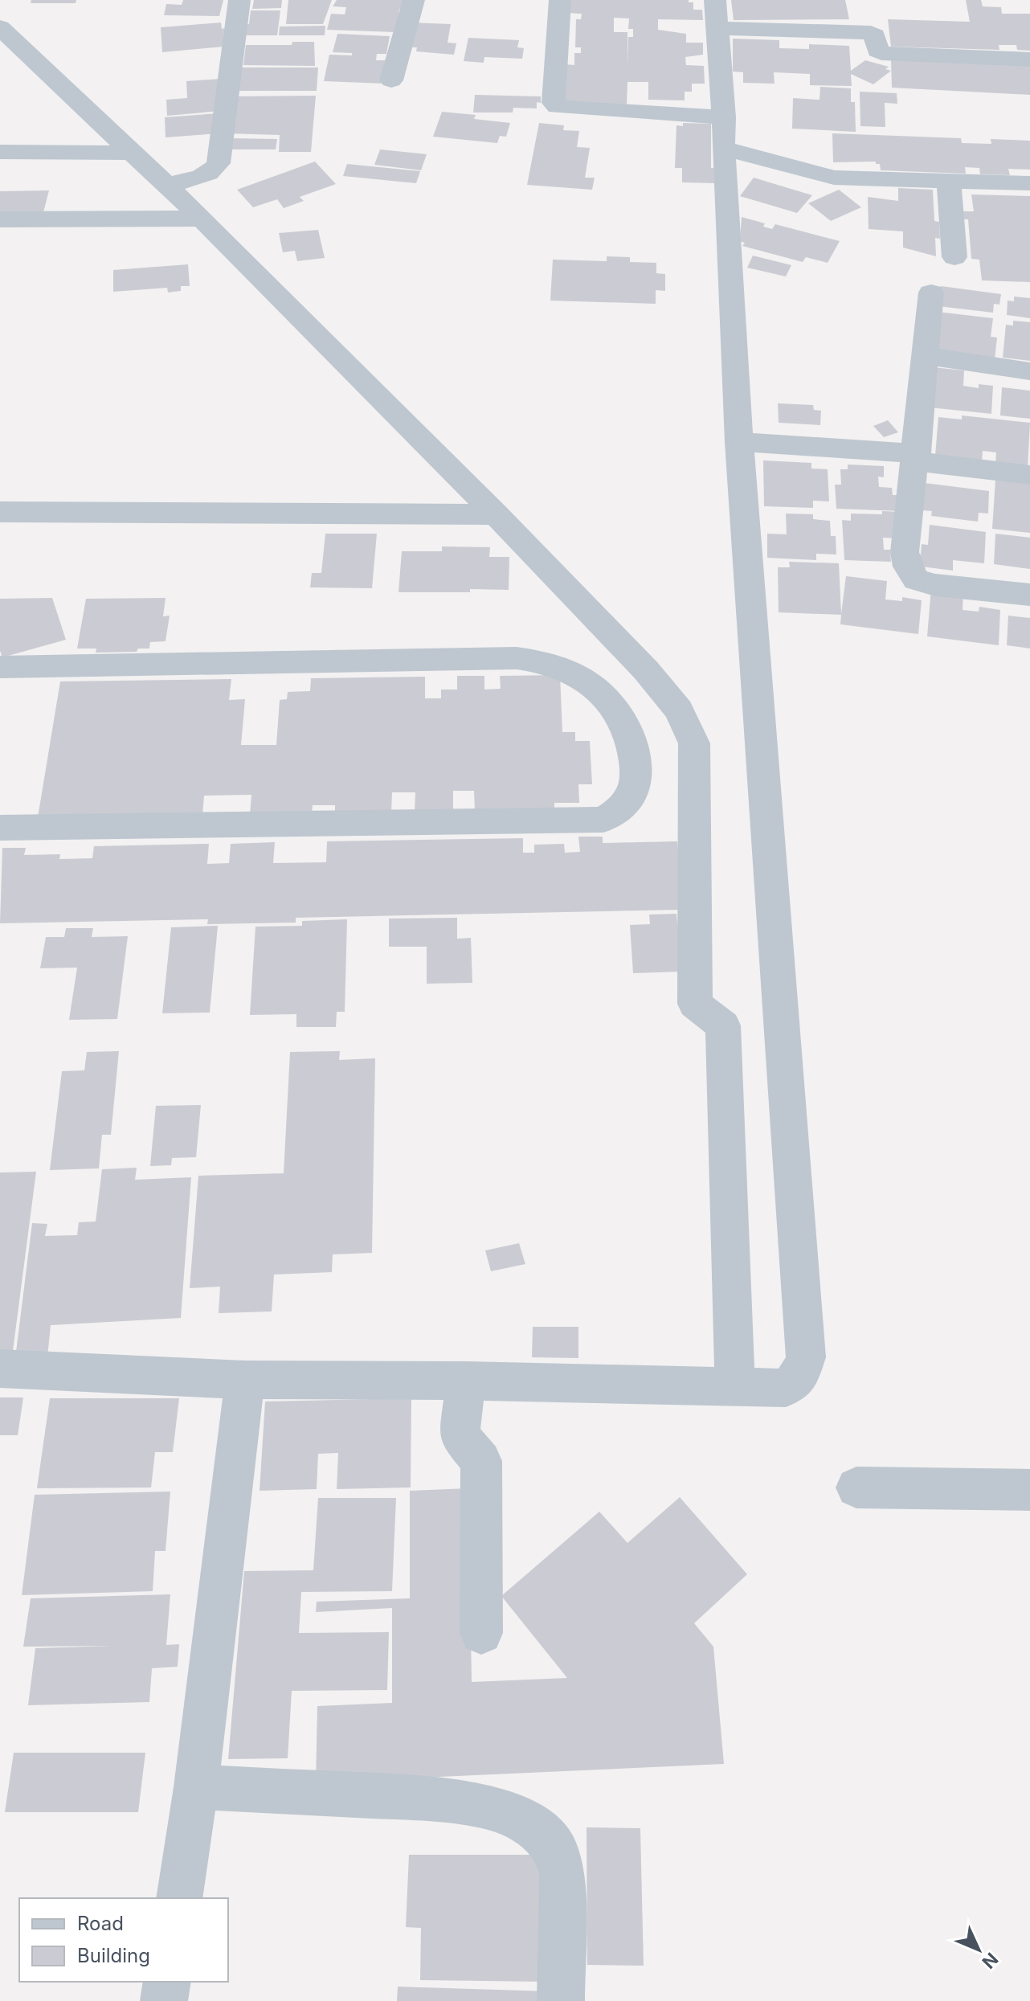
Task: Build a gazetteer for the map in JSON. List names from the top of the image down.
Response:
{
  "legend": ["Road", "Building"],
  "north": "bottom right"
}
